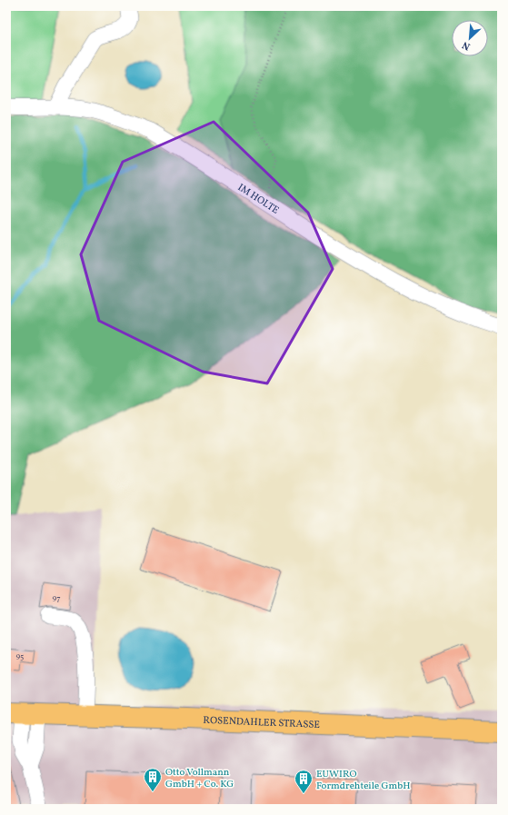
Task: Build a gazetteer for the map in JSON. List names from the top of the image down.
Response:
{
  "streets": {
    "main road": ["ROSENDAHLER STRASSE"],
    "street": ["IM HOLTE"]
  },
  "places": {
    "building": ["Otto Vollmann GmbH + Co. KG", "EUWIRO Formdrehteile GmbH"]
  },
  "house_numbers": ["97", "95"],
  "north": "bottom left"
}
